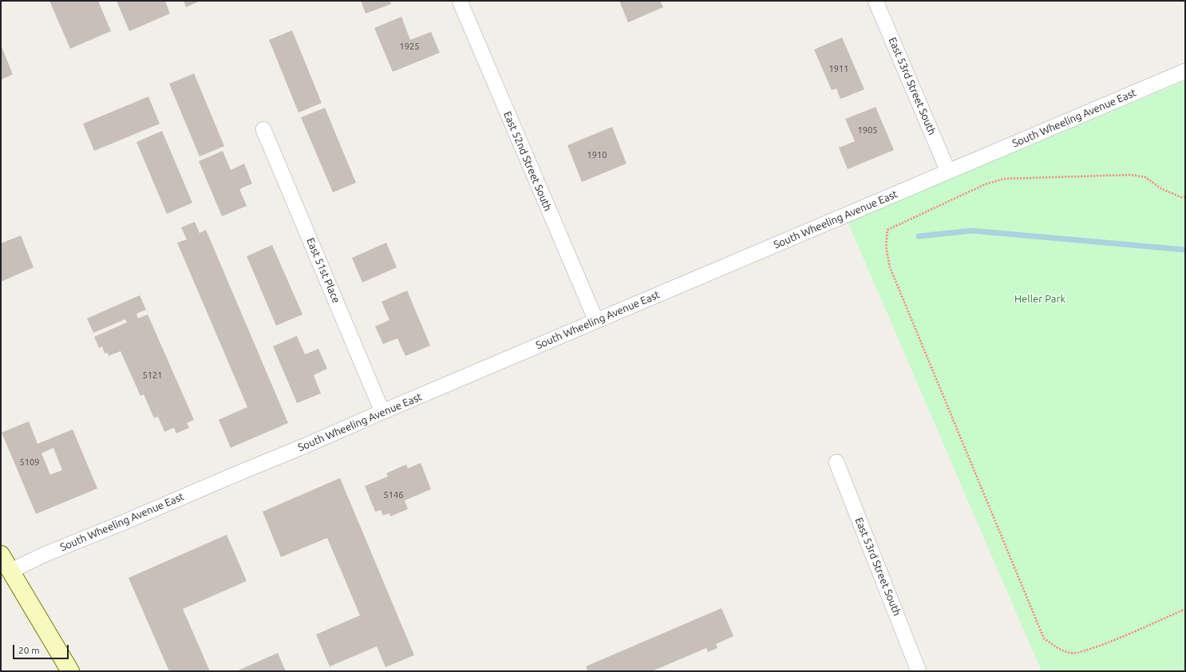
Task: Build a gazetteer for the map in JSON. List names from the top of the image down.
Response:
{
  "streets": {
    "street": [
      "East 53rd Street South",
      "South Wheeling Avenue East",
      "East 52nd Street South",
      "East 51st Place"
    ]
  },
  "crossings": [
    ["East 53rd Street South", "South Wheeling Avenue East"],
    ["South Wheeling Avenue East", "East 52nd Street South"],
    ["South Wheeling Avenue East", "East 51st Place"]
  ],
  "parks": ["Heller Park"],
  "house_numbers": [
    "1925",
    "1911",
    "1905",
    "1910",
    "5121",
    "5109",
    "5146"
  ],
  "scale_bar": "20 m"
}
